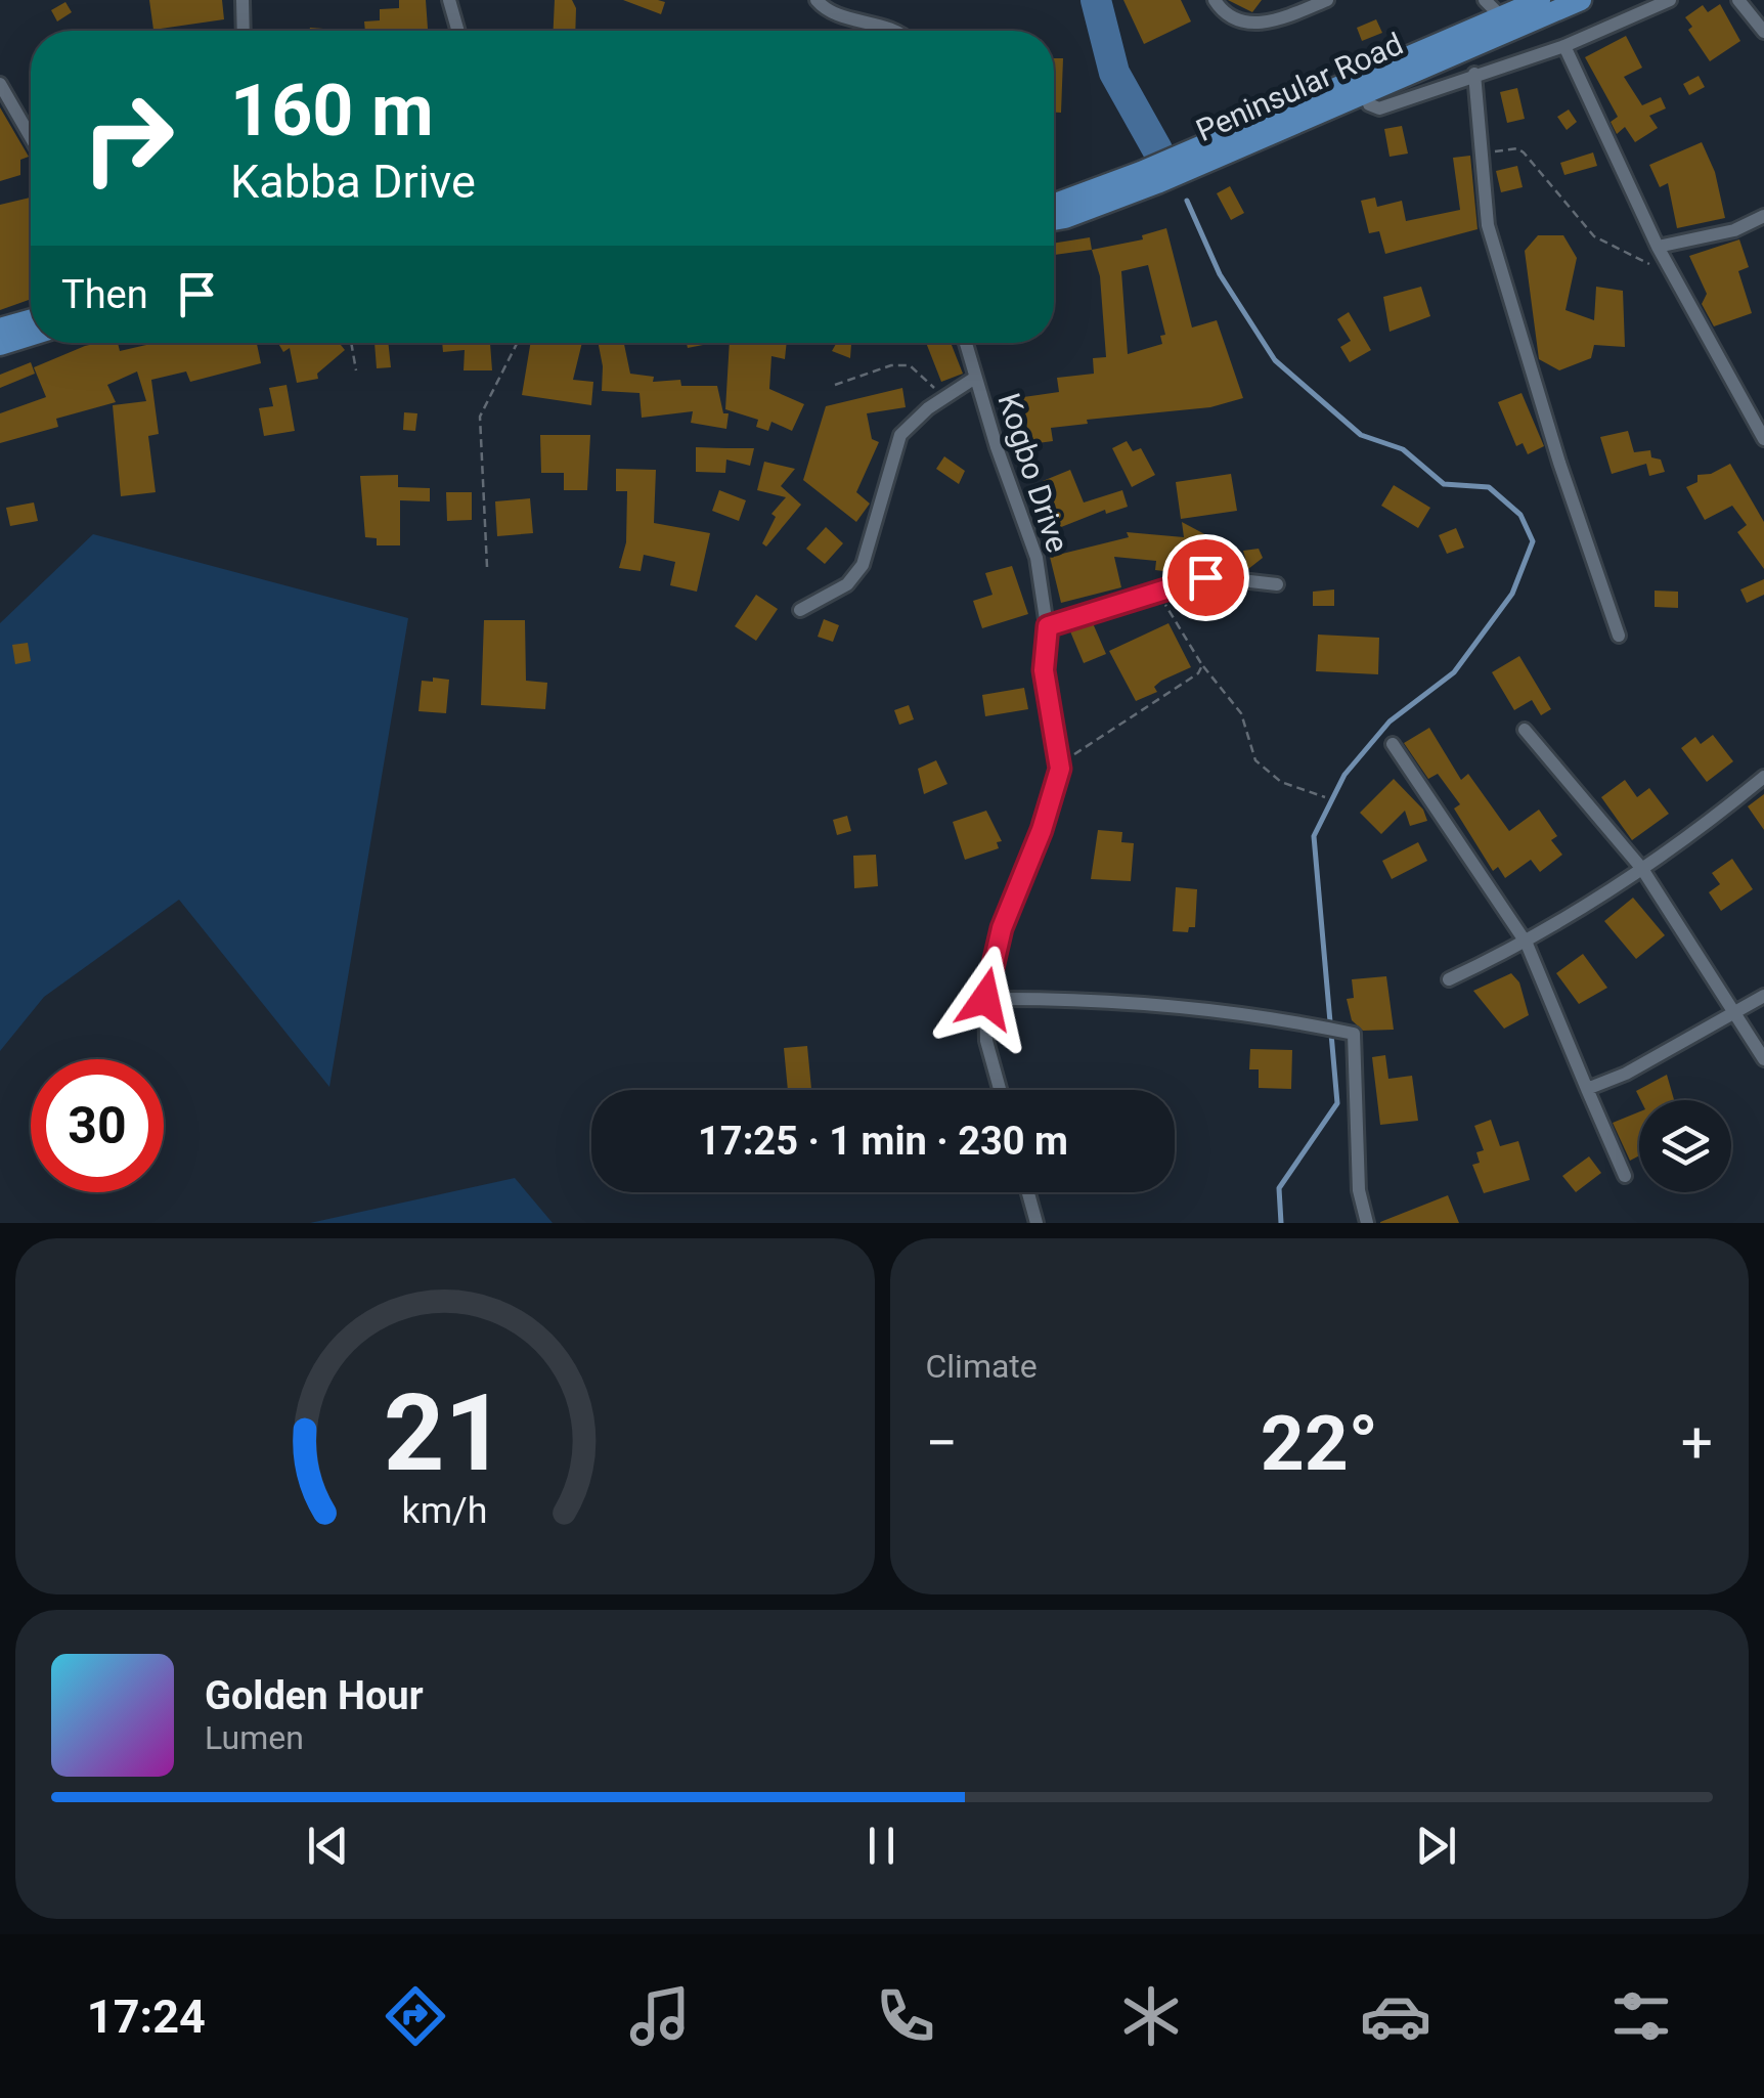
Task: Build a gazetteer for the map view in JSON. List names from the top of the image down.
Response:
{
  "streets": {
    "main road": ["Peninsular Road"],
    "street": ["Kogbo Drive"]
  },
  "page": {
    "turn": ["160 m", "Kabba Drive"],
    "then": "Then",
    "limit": "30",
    "trip": "17:25 · 1 min · 230 m",
    "tile": "Climate",
    "heat": ["−", "22°", "+"],
    "song": ["Golden Hour", "Lumen"],
    "tabs": "17:24",
    "gauge": ["21", "km/h"]
  }
}
